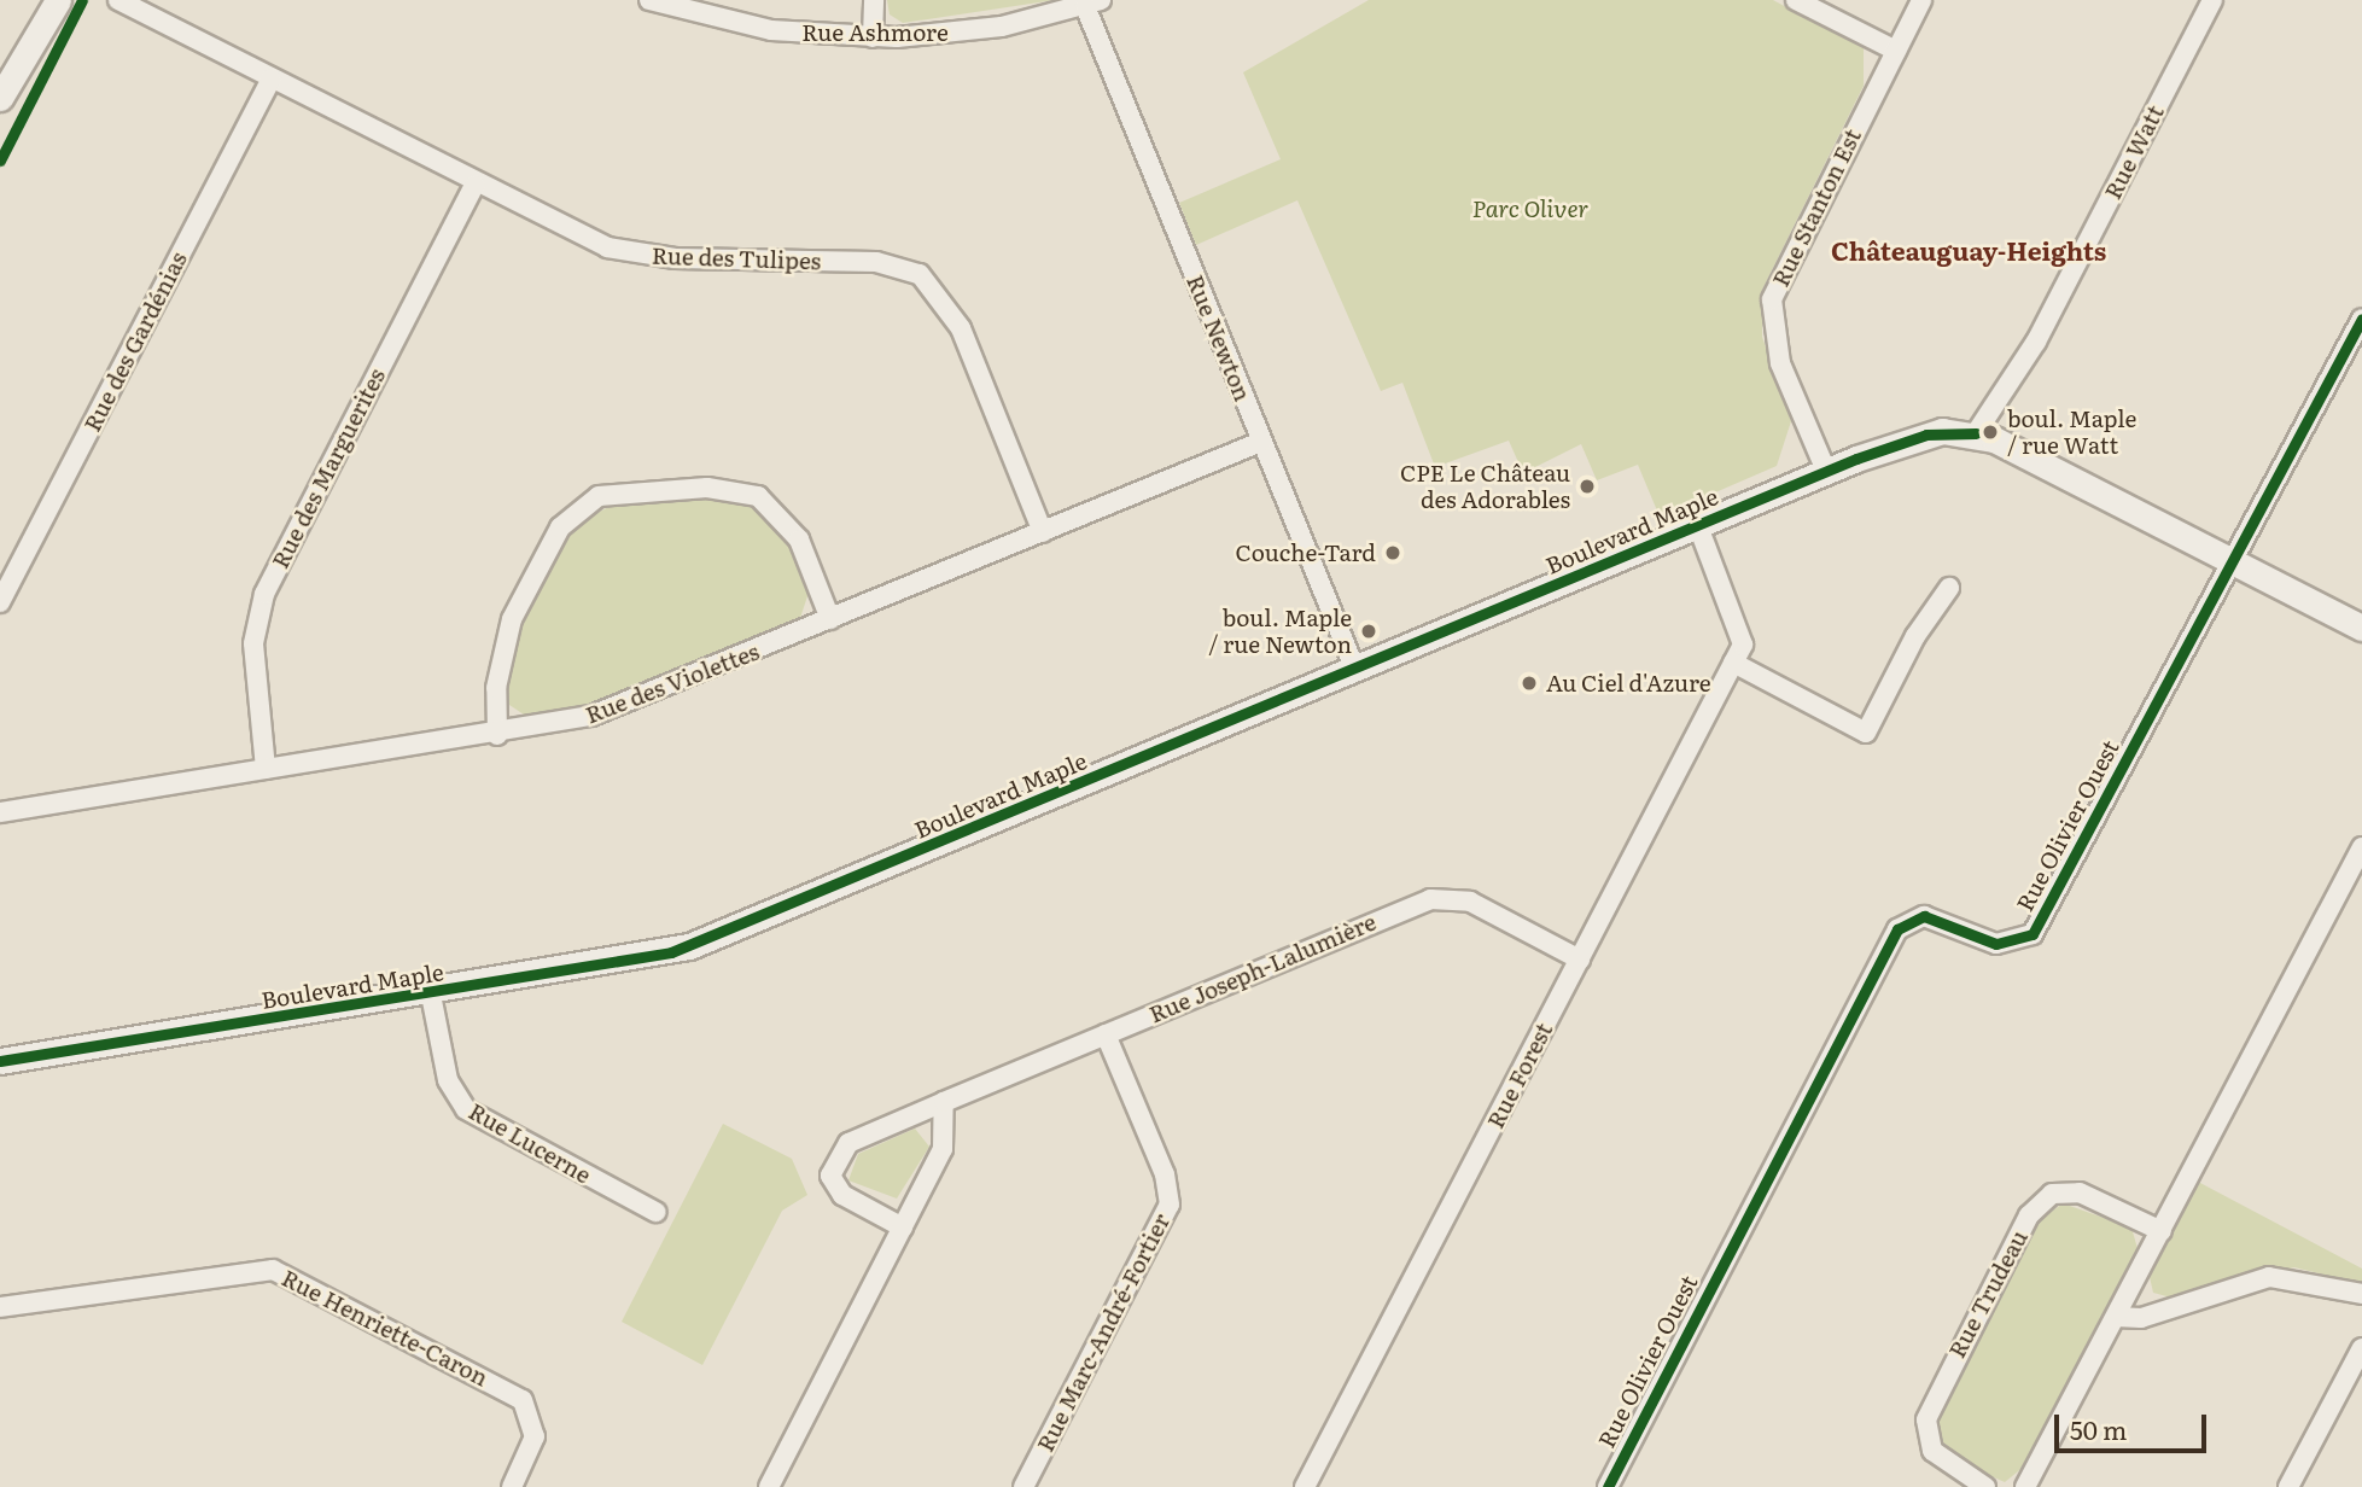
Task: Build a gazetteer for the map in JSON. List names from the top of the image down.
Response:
{
  "streets": {
    "street": [
      "Rue Ashmore",
      "Rue Watt",
      "Rue Stanton Est",
      "Rue des Tulipes",
      "Rue Newton",
      "Rue des Gardénias",
      "Rue des Marguerites",
      "Boulevard Maple",
      "Rue des Violettes",
      "Rue Olivier Ouest",
      "Rue Joseph-Lalumière",
      "Rue Forest",
      "Rue Lucerne",
      "Rue Trudeau",
      "Rue Henriette-Caron",
      "Rue Marc-André-Fortier"
    ]
  },
  "crossings": [
    ["Rue Ashmore", "Rue Newton"],
    ["Rue Watt", "Boulevard Maple"],
    ["Rue Stanton Est", "Boulevard Maple"],
    ["Rue des Tulipes", "Rue des Gardénias"],
    ["Rue des Tulipes", "Rue des Marguerites"],
    ["Rue des Tulipes", "Rue des Violettes"],
    ["Rue Newton", "Boulevard Maple"],
    ["Rue Newton", "Rue des Violettes"],
    ["Rue des Marguerites", "Rue des Violettes"],
    ["Boulevard Maple", "Rue Forest"],
    ["Boulevard Maple", "Rue Lucerne"],
    ["Rue Joseph-Lalumière", "Rue Forest"],
    ["Rue Joseph-Lalumière", "Rue Marc-André-Fortier"]
  ],
  "districts": ["Châteauguay-Heights"],
  "parks": ["Parc Oliver"],
  "places": [
    "boul. Maple / rue Watt",
    "CPE Le Château des Adorables",
    "Couche-Tard",
    "boul. Maple / rue Newton",
    "Au Ciel d'Azure"
  ],
  "scale_bar": "50 m"
}
